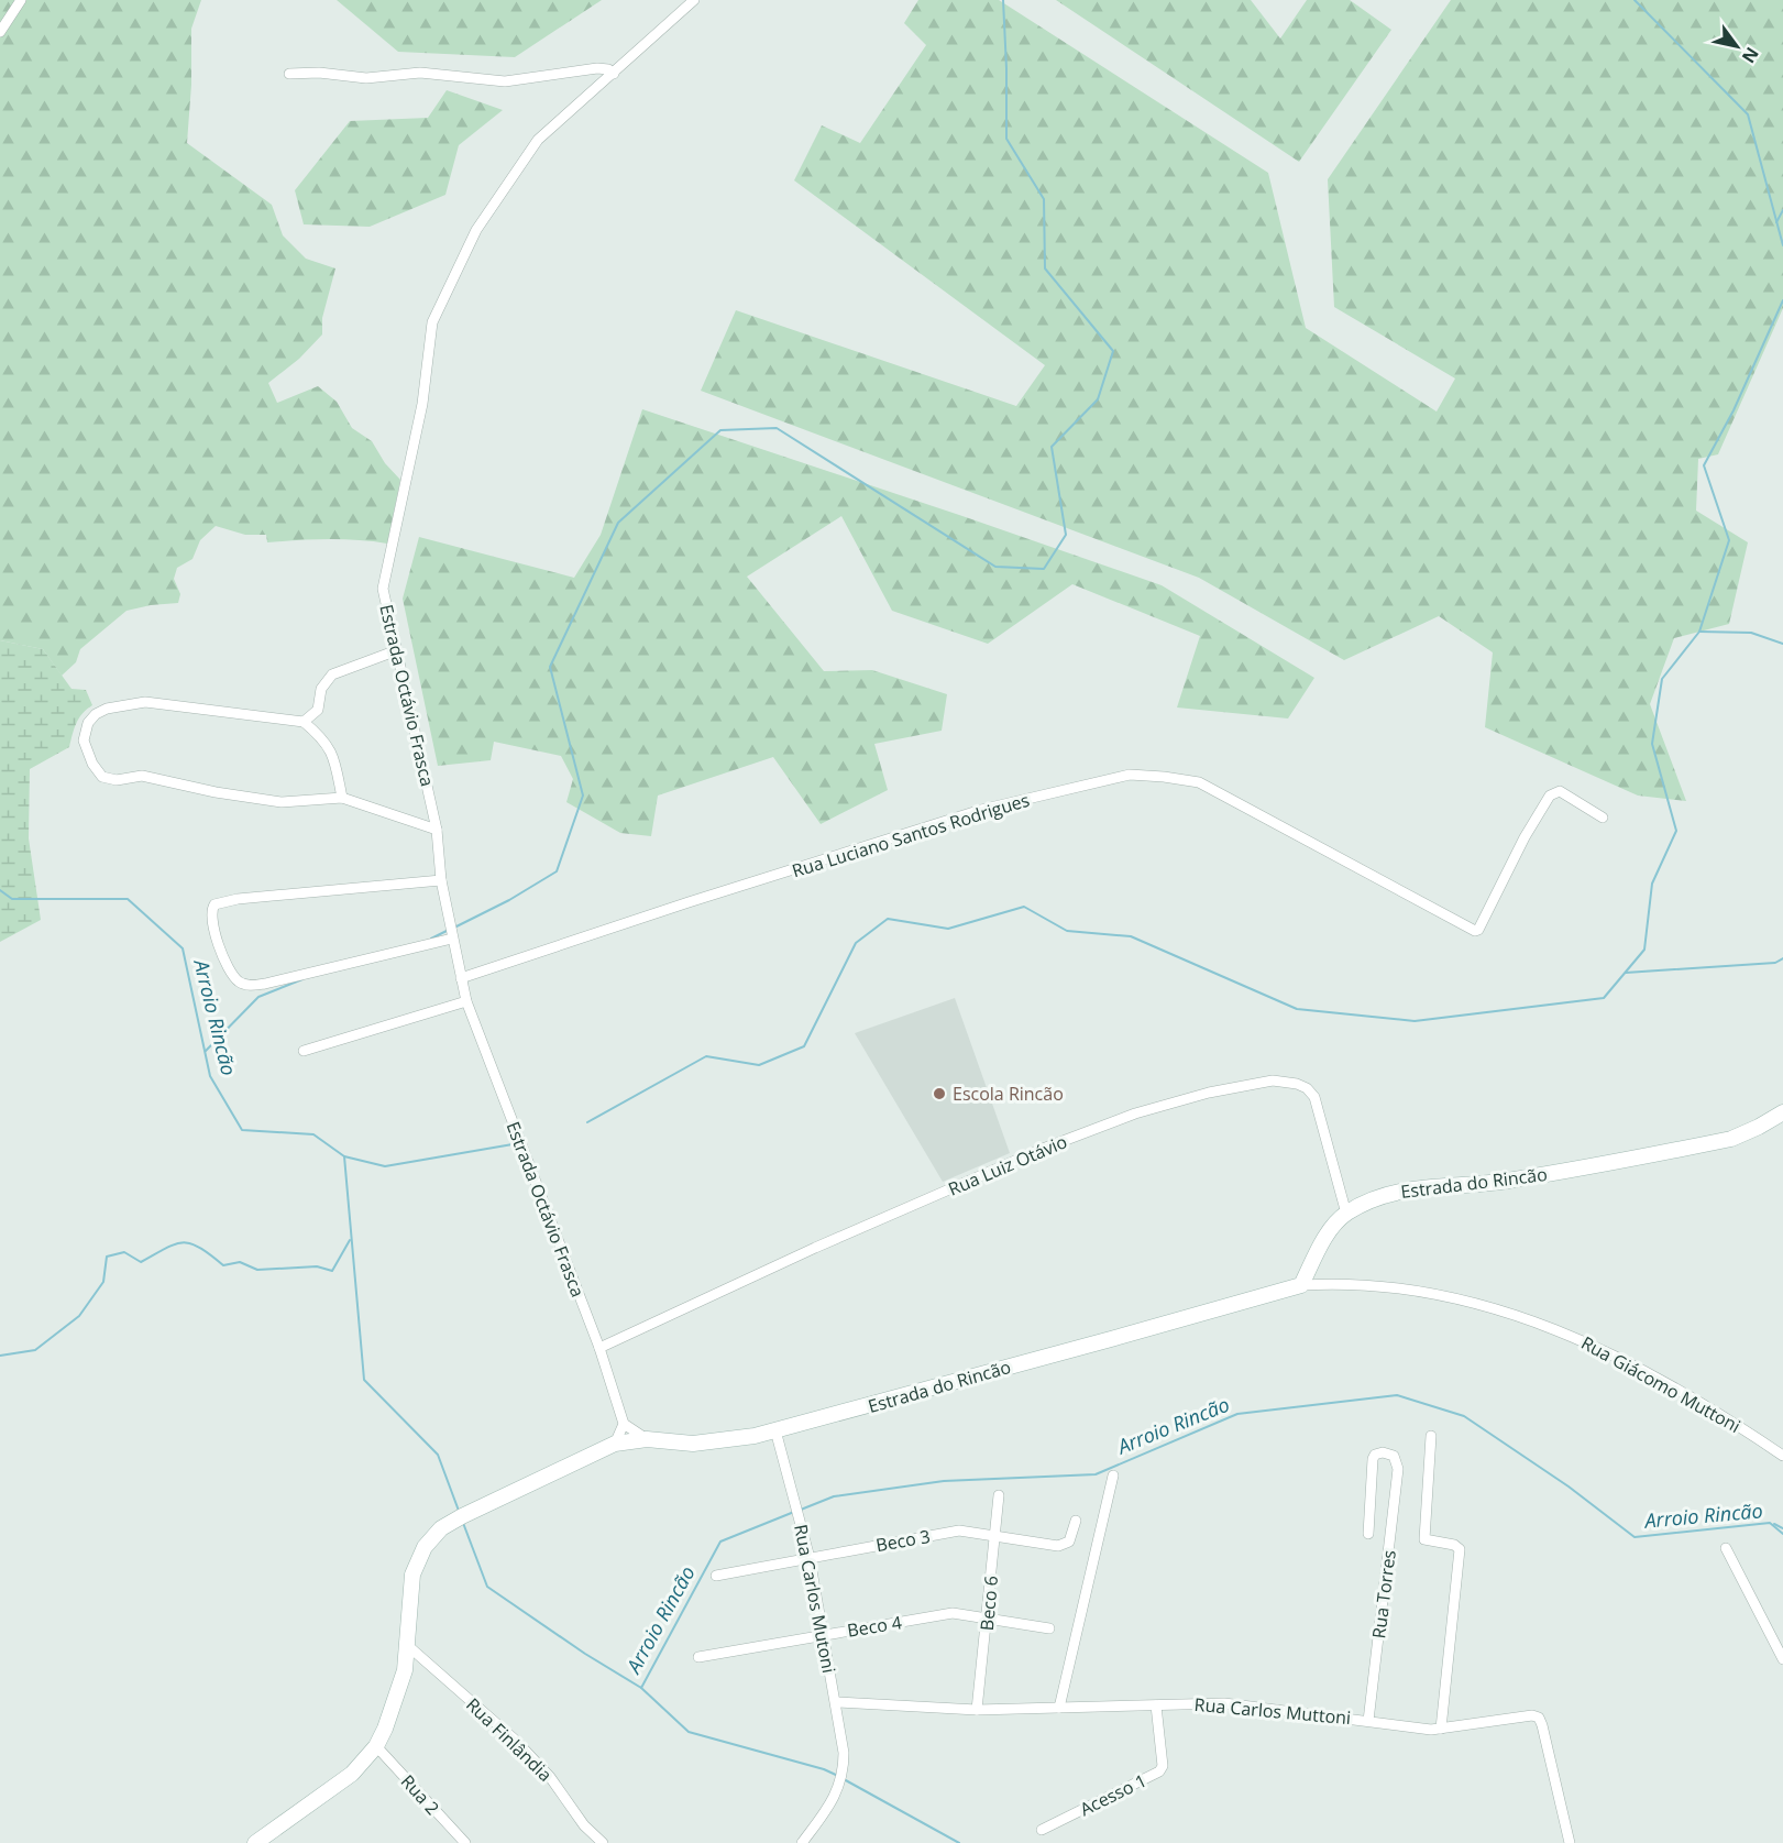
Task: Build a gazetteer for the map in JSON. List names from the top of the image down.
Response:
{
  "streets": {
    "street": [
      "Estrada Octávio Frasca",
      "Rua Luciano Santos Rodrigues",
      "Rua Luiz Otávio",
      "Estrada do Rincão",
      "Rua Giácomo Muttoni",
      "Beco 3",
      "Rua Torres",
      "Rua Carlos Mutoni",
      "Beco 6",
      "Beco 4",
      "Rua Carlos Muttoni",
      "Rua Finlândia",
      "Rua 2",
      "Acesso 1"
    ]
  },
  "crossings": [
    ["Estrada Octávio Frasca", "Rua Luciano Santos Rodrigues"],
    ["Estrada Octávio Frasca", "Rua Luiz Otávio"],
    ["Rua Luiz Otávio", "Estrada do Rincão"],
    ["Estrada do Rincão", "Rua Giácomo Muttoni"],
    ["Estrada do Rincão", "Rua Carlos Mutoni"],
    ["Estrada do Rincão", "Rua Finlândia"],
    ["Estrada do Rincão", "Rua 2"],
    ["Beco 3", "Rua Carlos Mutoni"],
    ["Beco 3", "Beco 6"],
    ["Rua Torres", "Rua Carlos Muttoni"],
    ["Rua Carlos Mutoni", "Beco 4"],
    ["Rua Carlos Mutoni", "Rua Carlos Muttoni"],
    ["Beco 6", "Beco 4"],
    ["Beco 6", "Rua Carlos Muttoni"],
    ["Rua Carlos Muttoni", "Acesso 1"]
  ],
  "water": ["Arroio Rincão"],
  "places": ["Escola Rincão"],
  "north": "bottom right"
}
